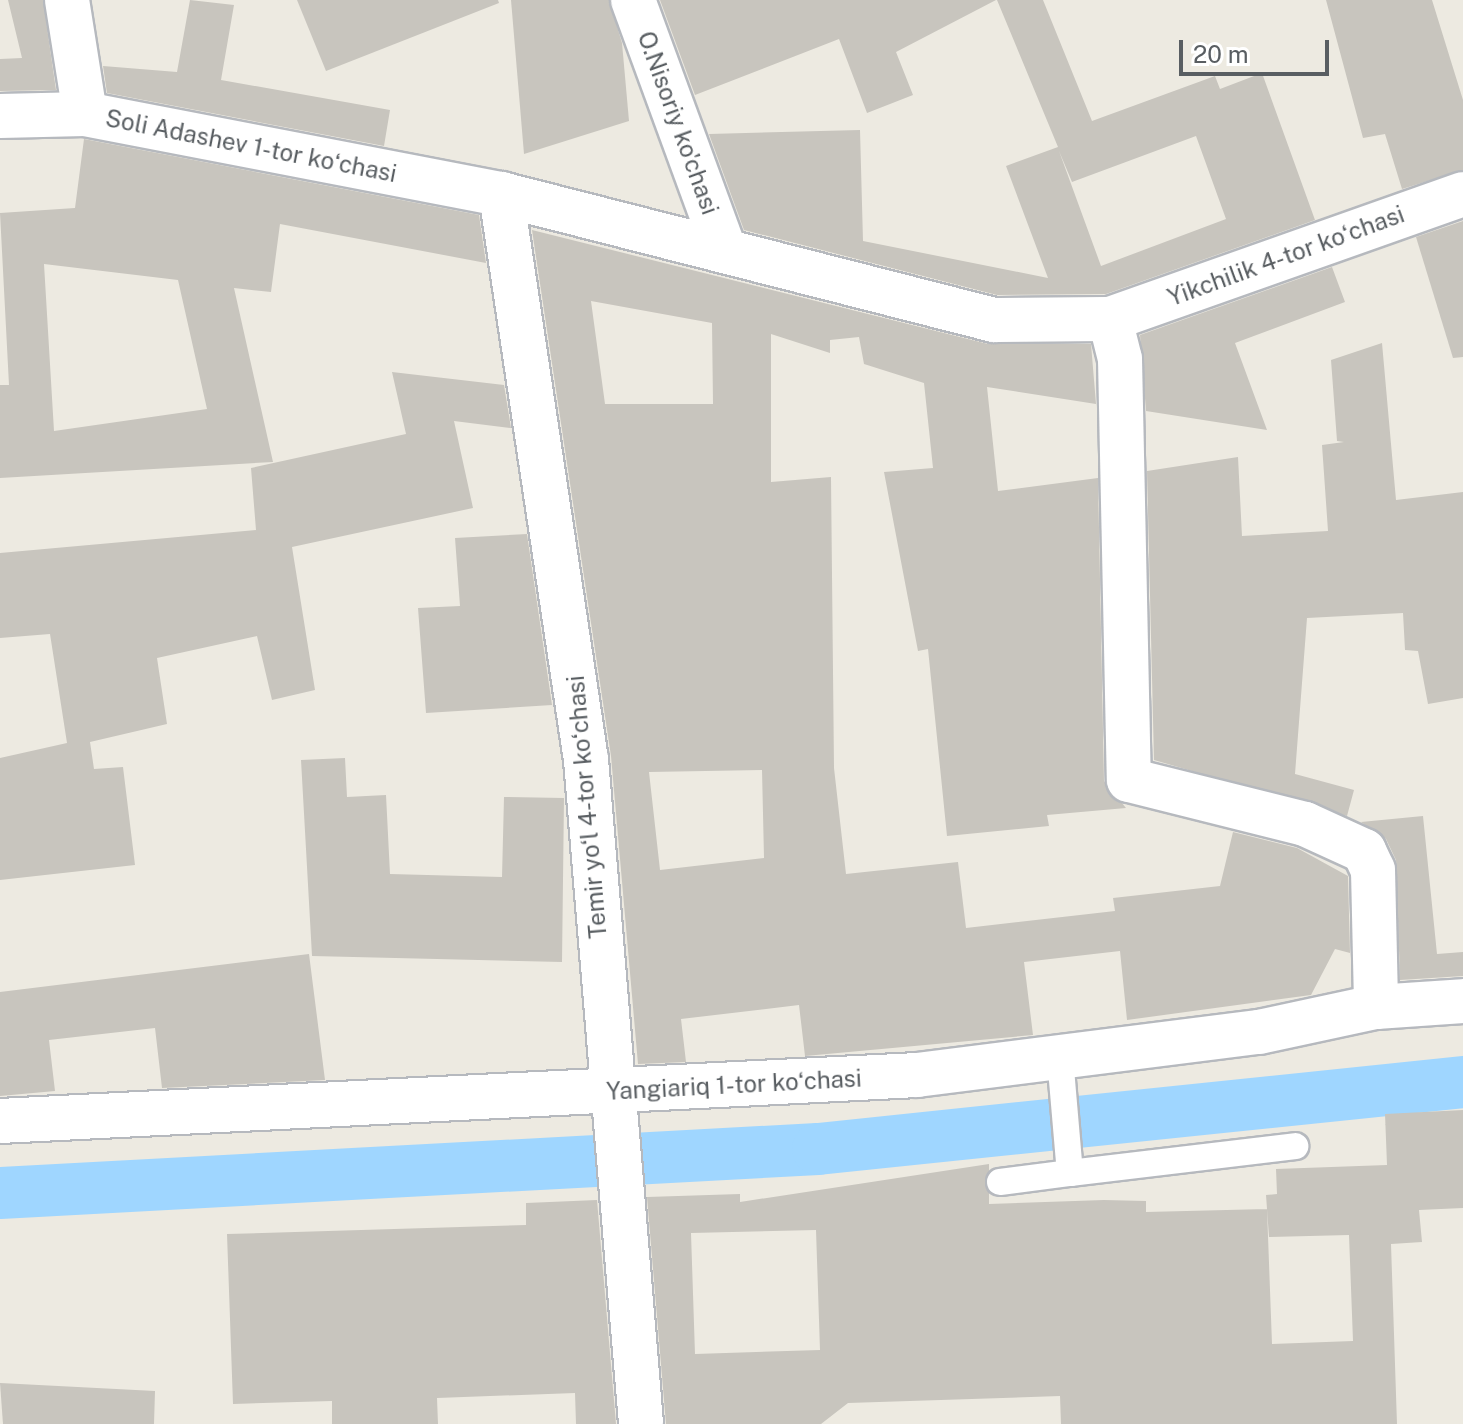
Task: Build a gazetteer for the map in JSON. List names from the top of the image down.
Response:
{
  "streets": {
    "street": [
      "O.Nisoriy ko'chasi",
      "Soli Adashev 1-tor koʻchasi",
      "Yikchilik 4-tor koʻchasi",
      "Temir yoʻl 4-tor koʻchasi",
      "Yangiariq 1-tor koʻchasi"
    ]
  },
  "crossings": [
    ["O.Nisoriy ko'chasi", "Soli Adashev 1-tor koʻchasi"],
    ["O.Nisoriy ko'chasi", "Yikchilik 4-tor koʻchasi"],
    ["Soli Adashev 1-tor koʻchasi", "Yikchilik 4-tor koʻchasi"],
    ["Soli Adashev 1-tor koʻchasi", "Temir yoʻl 4-tor koʻchasi"],
    ["Temir yoʻl 4-tor koʻchasi", "Yangiariq 1-tor koʻchasi"]
  ],
  "scale_bar": "20 m"
}
